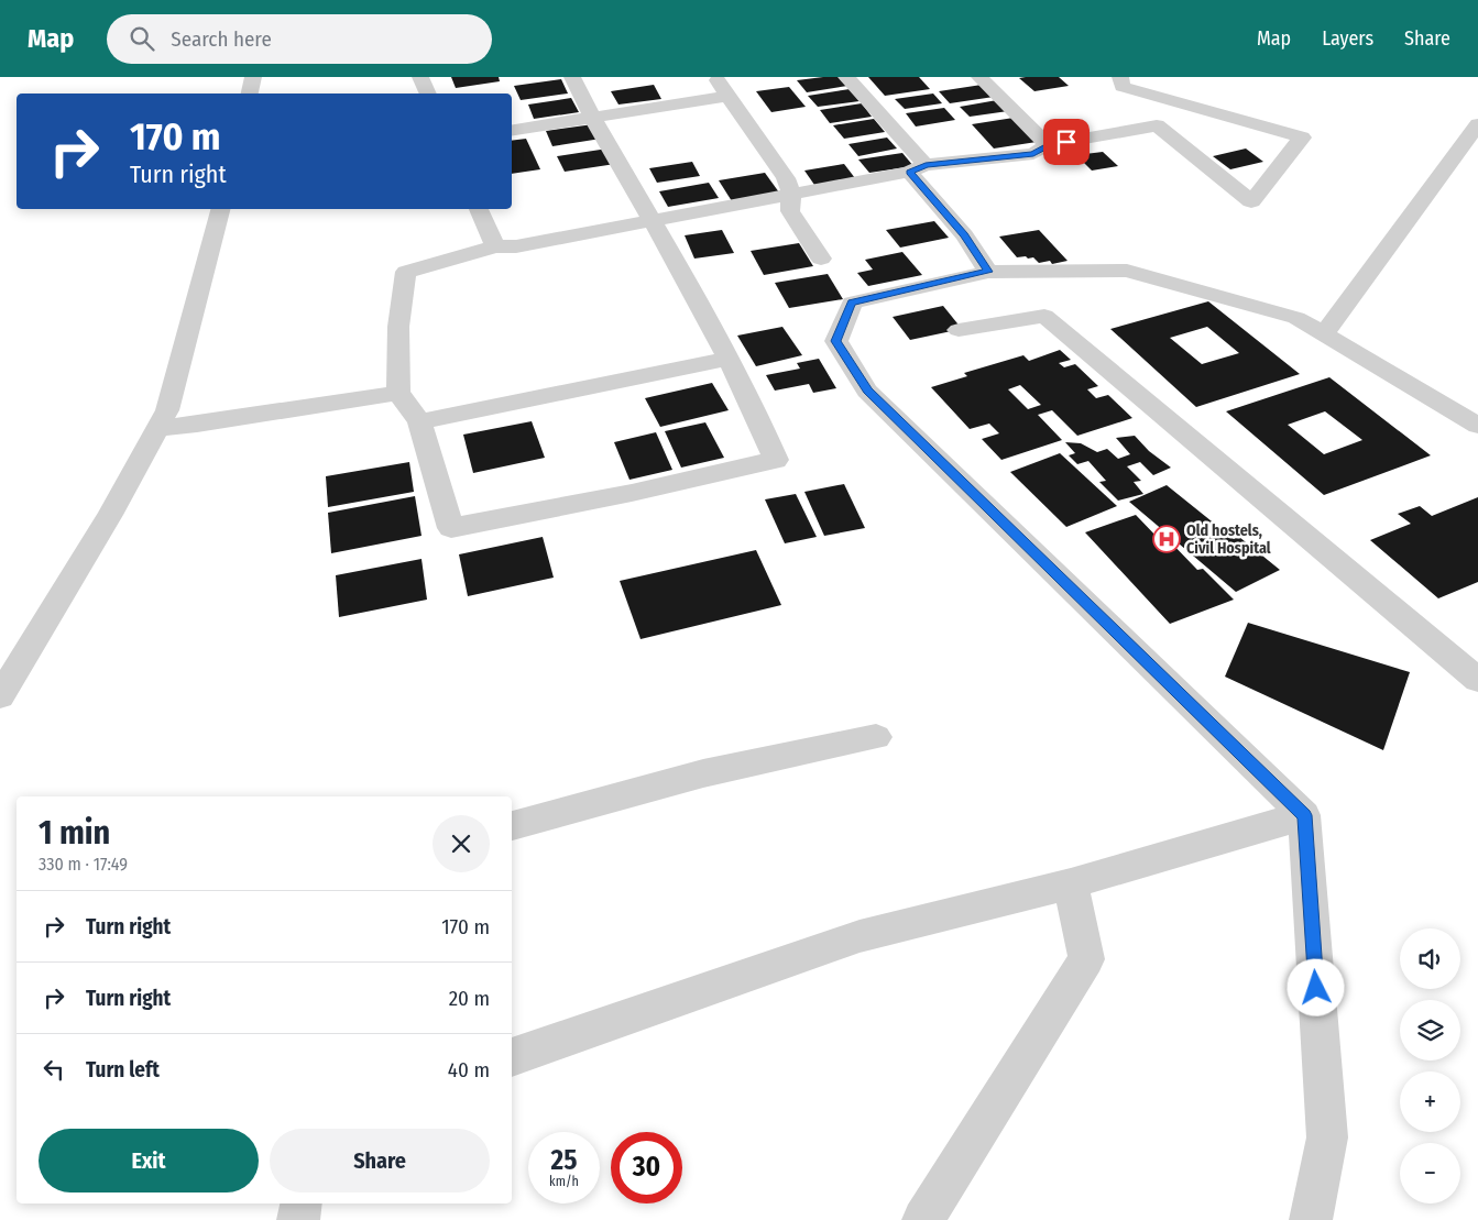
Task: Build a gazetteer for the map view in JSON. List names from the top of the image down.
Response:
{
  "places": {
    "hospital": ["Old hostels, Civil Hospital"]
  },
  "page": {
    "header": "Map",
    "search": "Search here",
    "nav": ["Map", "Layers", "Share"],
    "turn": ["170 m", "Turn right"],
    "heading": ["1 min", "330 m · 17:49"],
    "list": [
      {
        "name": "Turn right",
        "value": "170 m"
      },
      {
        "name": "Turn right",
        "value": "20 m"
      },
      {
        "name": "Turn left",
        "value": "40 m"
      }
    ],
    "map_buttons": ["+", "−"],
    "buttons": ["Exit", "Share"],
    "speed": "25 km/h",
    "limit": "30"
  }
}
